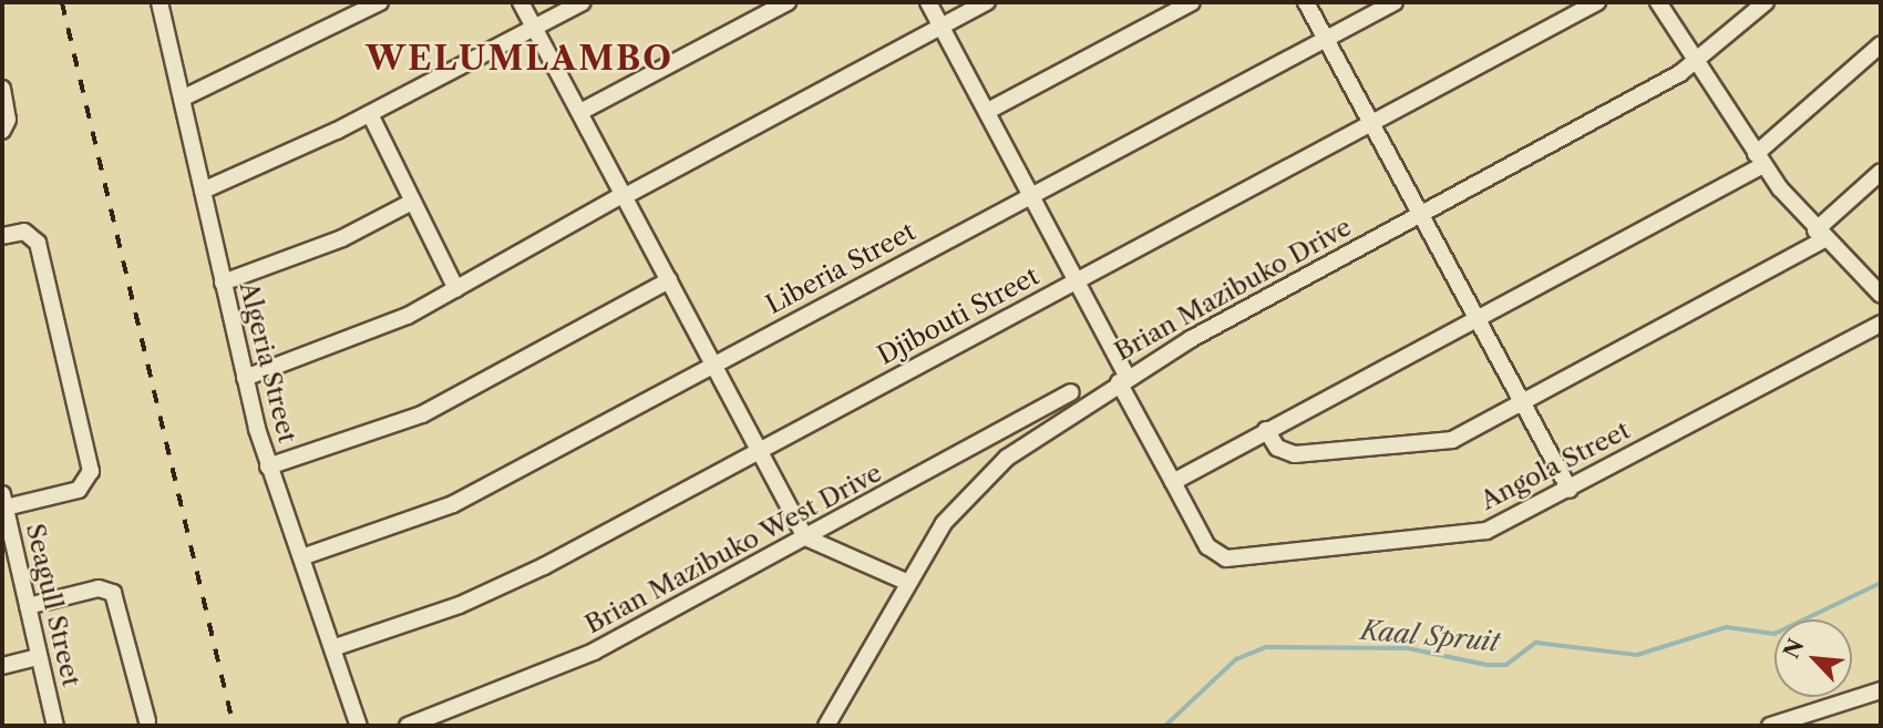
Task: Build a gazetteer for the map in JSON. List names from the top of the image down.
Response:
{
  "streets": {
    "street": [
      "Liberia Street",
      "Brian Mazibuko Drive",
      "Djibouti Street",
      "Algeria Street",
      "Angola Street",
      "Brian Mazibuko West Drive",
      "Seagull Street"
    ]
  },
  "crossings": [
    ["Liberia Street", "Algeria Street"],
    ["Liberia Street", "Angola Street"],
    ["Brian Mazibuko Drive", "Angola Street"],
    ["Djibouti Street", "Algeria Street"],
    ["Djibouti Street", "Angola Street"]
  ],
  "districts": ["WELUMLAMBO"],
  "water": ["Kaal Spruit"],
  "north": "top left"
}
